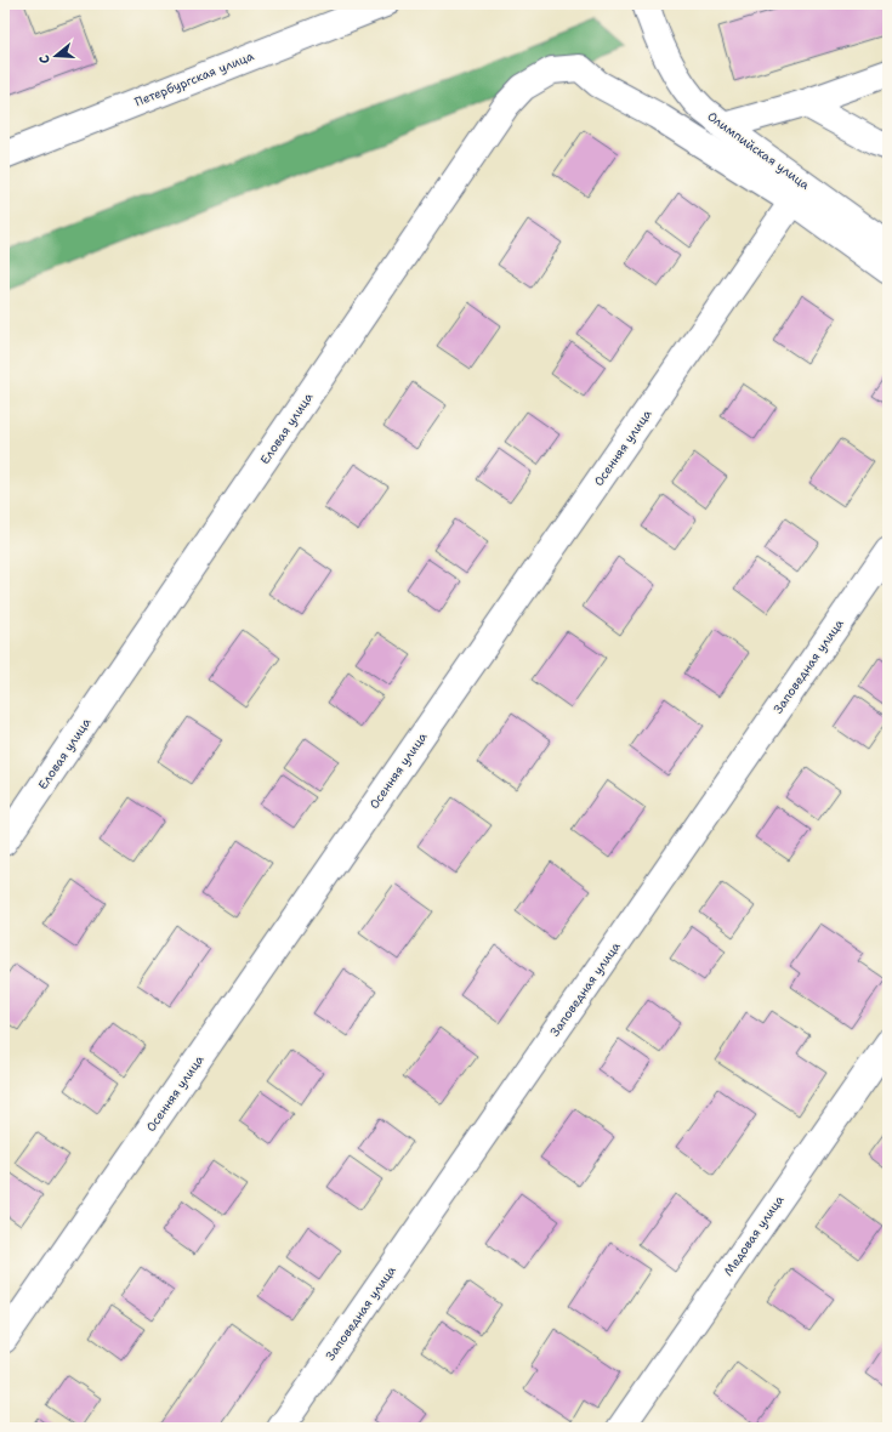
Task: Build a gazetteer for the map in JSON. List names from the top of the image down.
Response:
{
  "streets": {
    "street": [
      "Петербургская улица",
      "Олимпийская улица",
      "Еловая улица",
      "Осенняя улица",
      "Заповедная улица",
      "Медовая улица"
    ]
  },
  "crossings": [
    ["Олимпийская улица", "Еловая улица"],
    ["Олимпийская улица", "Осенняя улица"]
  ],
  "north": "left"
}
